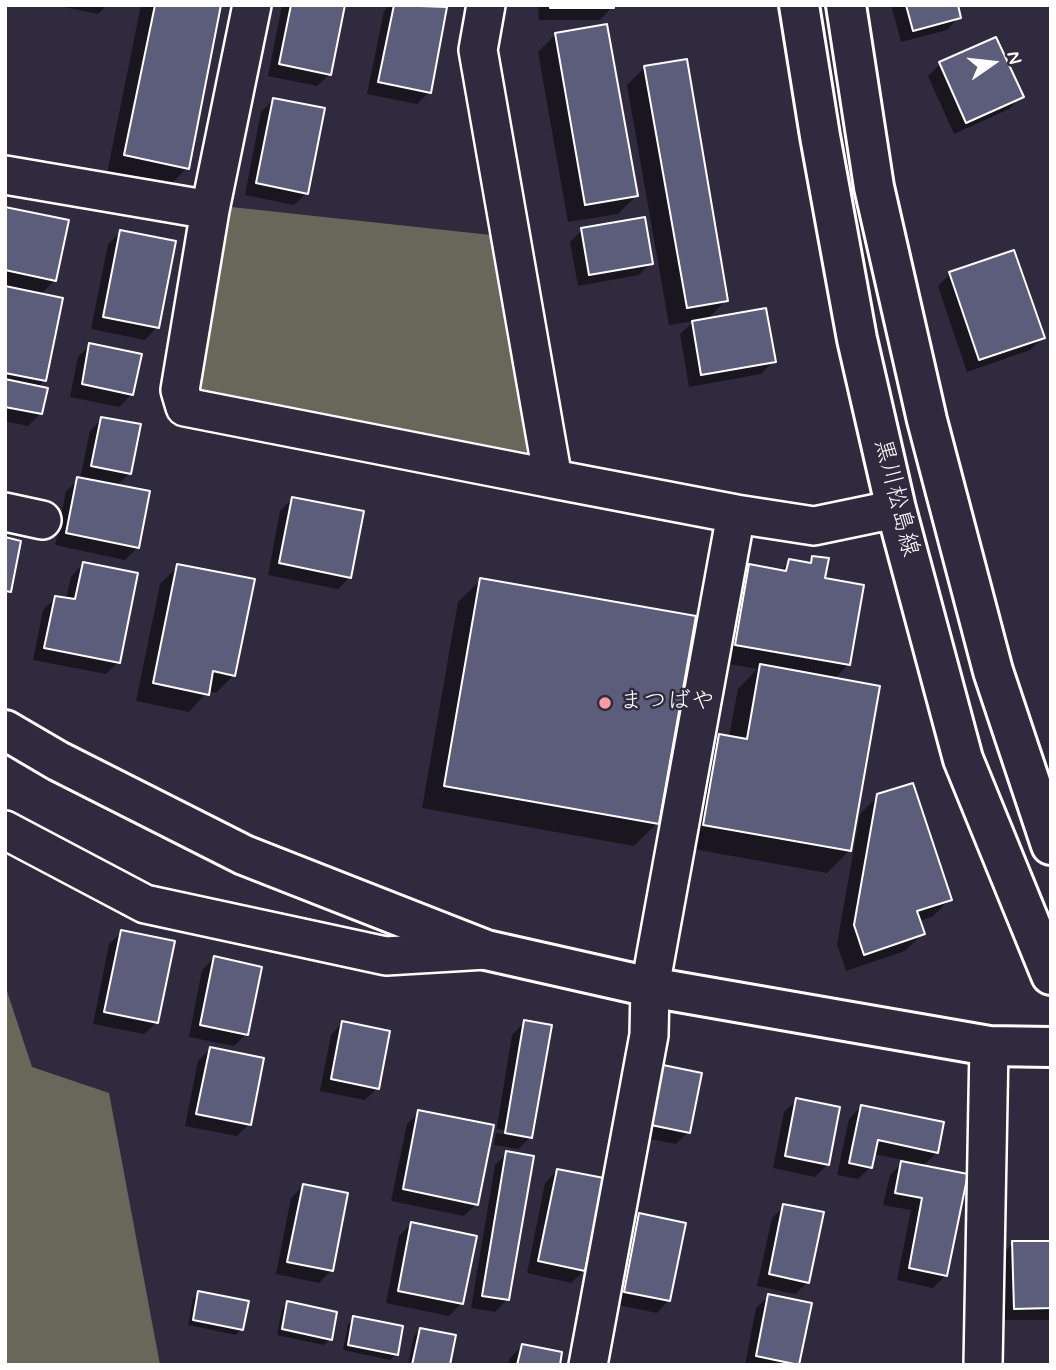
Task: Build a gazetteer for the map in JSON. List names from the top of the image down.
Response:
{
  "streets": {
    "main road": ["黒川松島線"]
  },
  "places": ["まつばや"],
  "north": "right"
}
